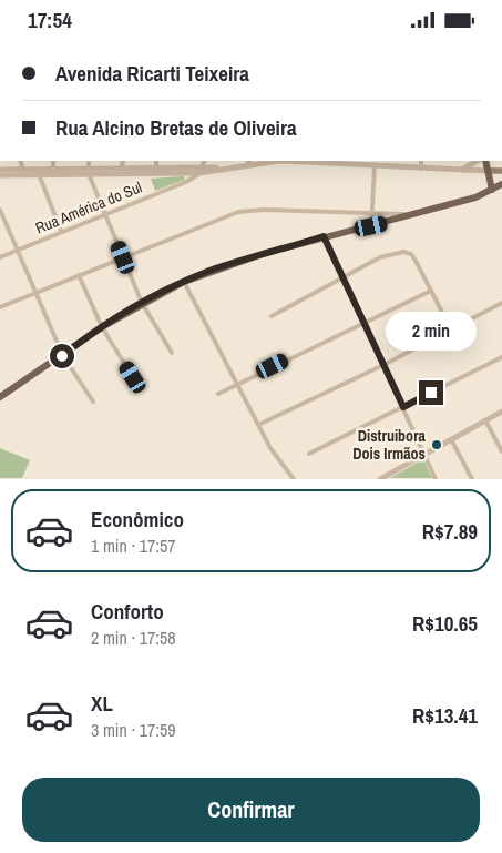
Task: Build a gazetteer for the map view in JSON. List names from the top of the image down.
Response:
{
  "streets": {
    "street": ["Rua América do Sul"]
  },
  "places": ["Distruibora Dois Irmãos"],
  "page": {
    "status": "17:54",
    "banner": ["Avenida Ricarti Teixeira", "Rua Alcino Bretas de Oliveira"],
    "bubble": "2 min",
    "list": [
      {
        "name": "Econômico",
        "note": "1 min · 17:57",
        "value": "R$7.89"
      },
      {
        "name": "Conforto",
        "note": "2 min · 17:58",
        "value": "R$10.65"
      },
      {
        "name": "XL",
        "note": "3 min · 17:59",
        "value": "R$13.41"
      }
    ],
    "buttons": "Confirmar"
  }
}
